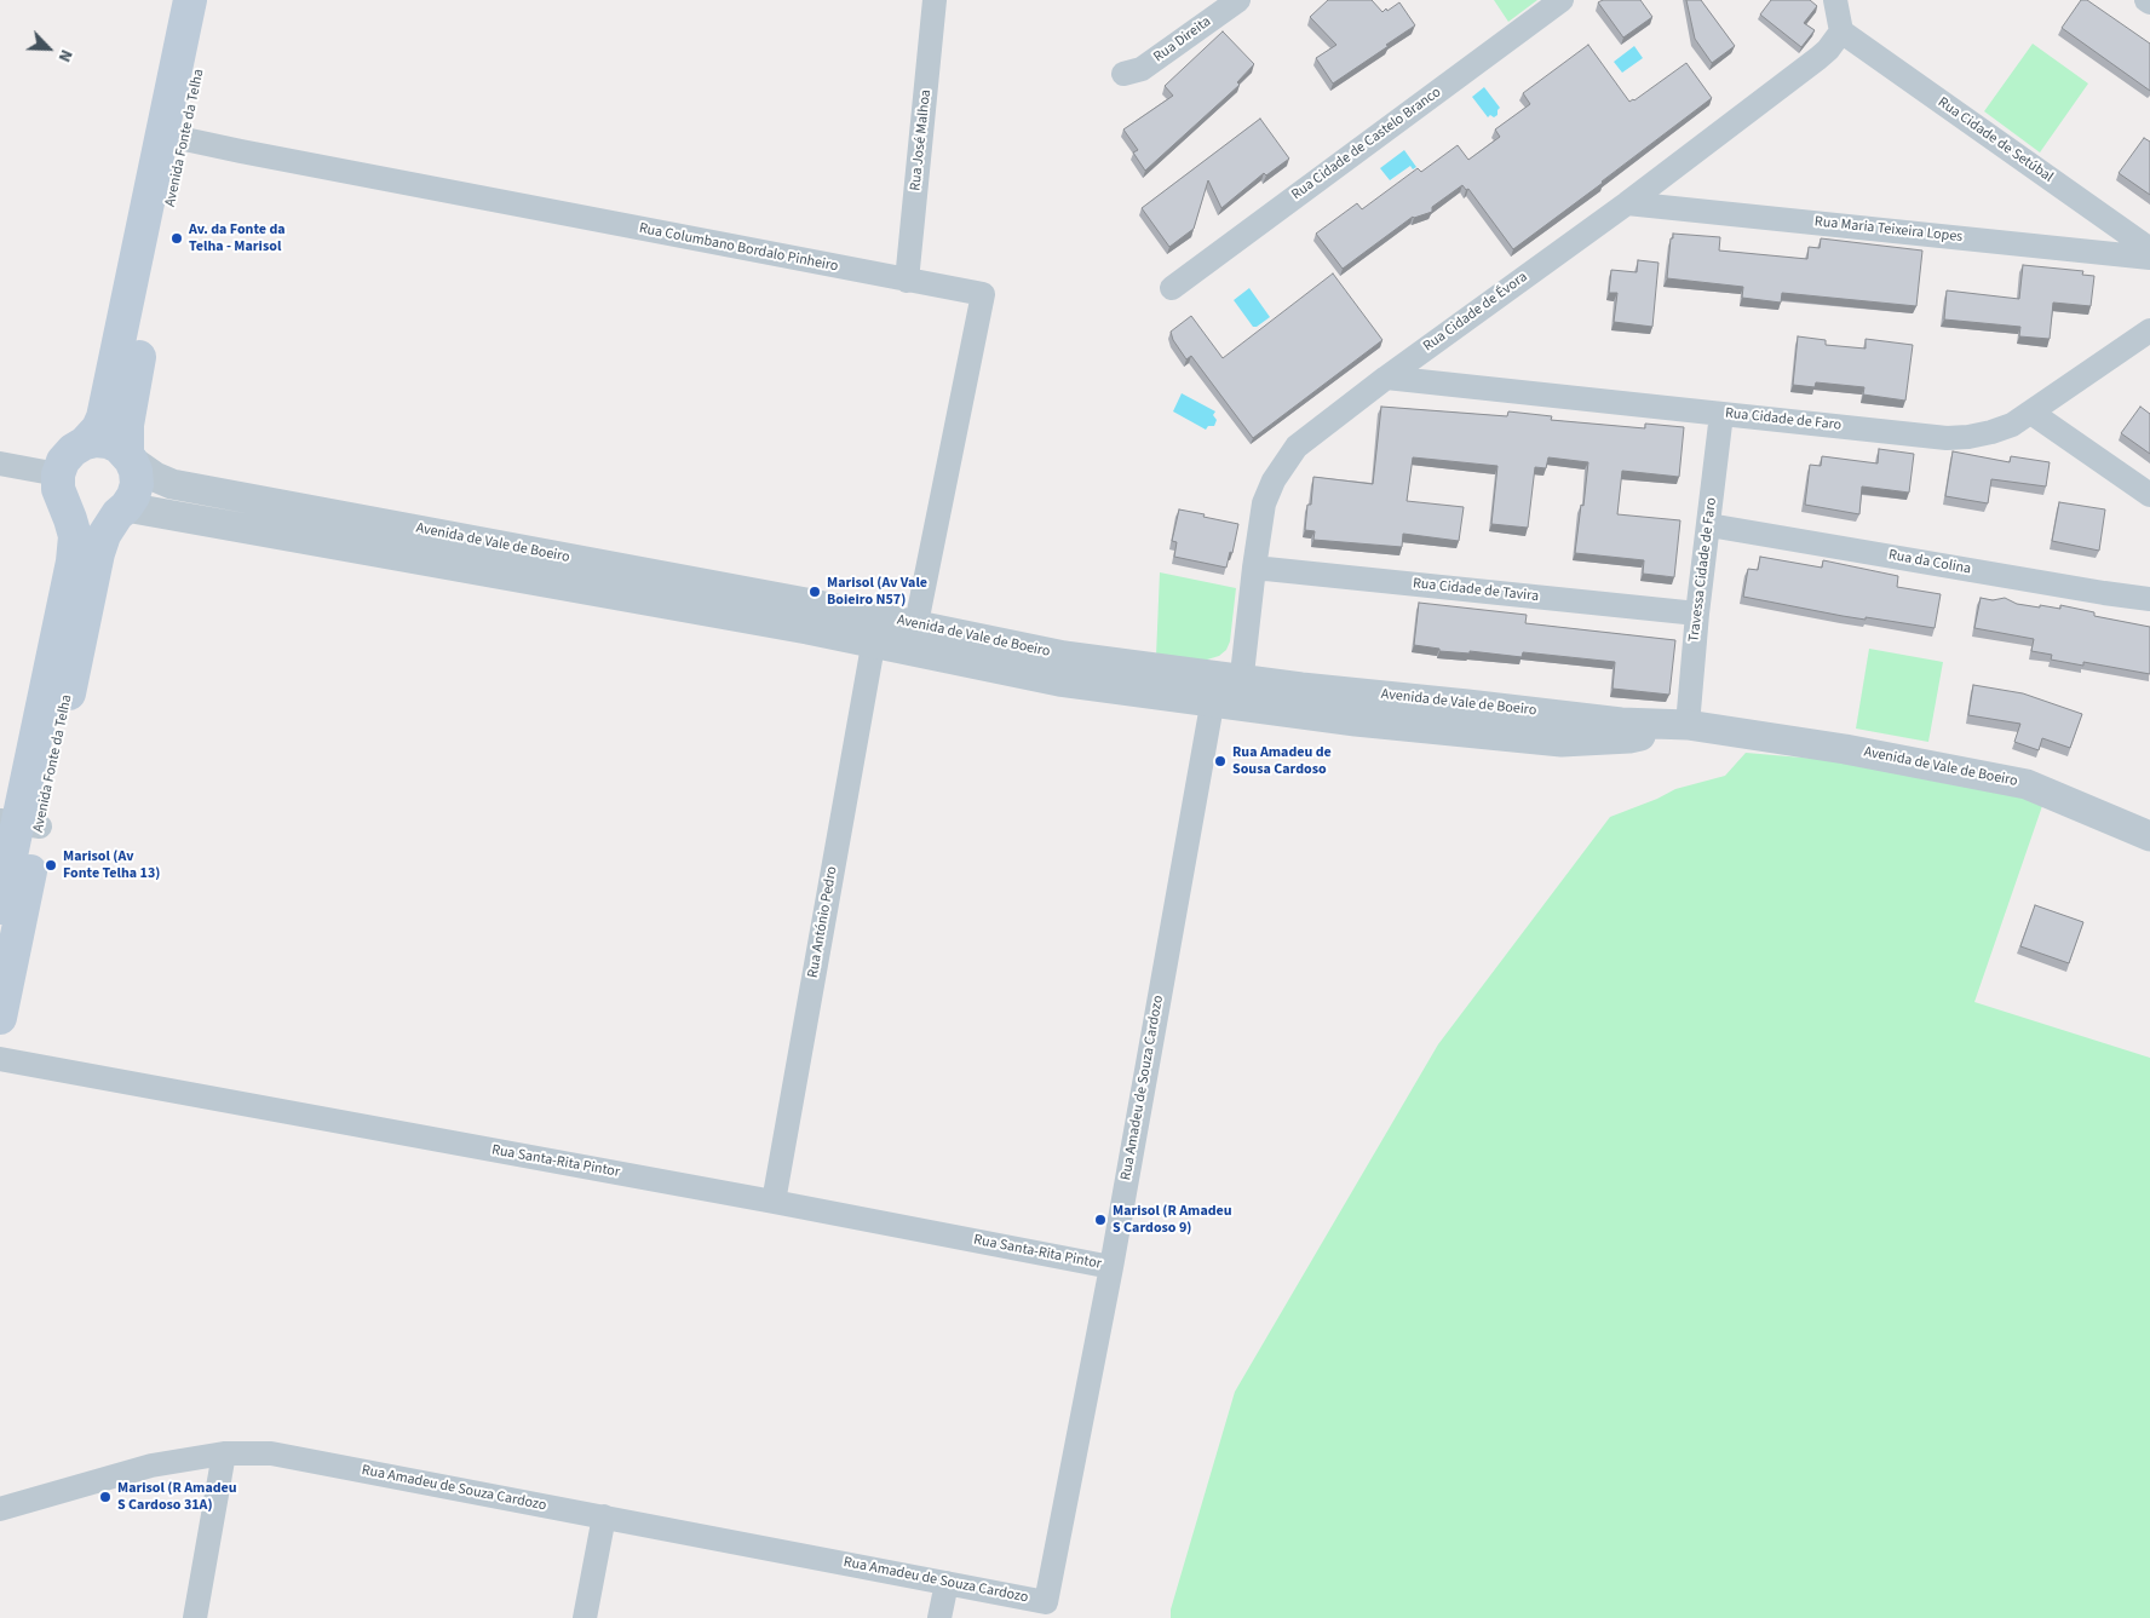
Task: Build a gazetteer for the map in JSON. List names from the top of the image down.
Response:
{
  "streets": {
    "main road": ["Avenida Fonte da Telha"],
    "street": [
      "Rua Direita",
      "Rua José Malhoa",
      "Rua Cidade de Setúbal",
      "Rua Cidade de Castelo Branco",
      "Rua Maria Teixeira Lopes",
      "Rua Columbano Bordalo Pinheiro",
      "Rua Cidade de Évora",
      "Rua Cidade de Faro",
      "Avenida de Vale de Boeiro",
      "Rua da Colina",
      "Travessa Cidade de Faro",
      "Rua Cidade de Tavira",
      "Rua António Pedro",
      "Rua Amadeu de Souza Cardozo",
      "Rua Santa-Rita Pintor"
    ]
  },
  "crossings": [
    ["Avenida Fonte da Telha", "Rua Columbano Bordalo Pinheiro"],
    ["Avenida Fonte da Telha", "Avenida de Vale de Boeiro"],
    ["Rua José Malhoa", "Rua Columbano Bordalo Pinheiro"],
    ["Rua Cidade de Setúbal", "Rua Cidade de Évora"],
    ["Rua Maria Teixeira Lopes", "Rua Cidade de Évora"],
    ["Rua Columbano Bordalo Pinheiro", "Avenida de Vale de Boeiro"],
    ["Rua Cidade de Évora", "Rua Cidade de Faro"],
    ["Rua Cidade de Évora", "Avenida de Vale de Boeiro"],
    ["Rua Cidade de Évora", "Rua Cidade de Tavira"],
    ["Rua Cidade de Évora", "Rua Amadeu de Souza Cardozo"],
    ["Rua Cidade de Faro", "Travessa Cidade de Faro"],
    ["Avenida de Vale de Boeiro", "Travessa Cidade de Faro"],
    ["Avenida de Vale de Boeiro", "Rua António Pedro"],
    ["Avenida de Vale de Boeiro", "Rua Amadeu de Souza Cardozo"],
    ["Rua da Colina", "Travessa Cidade de Faro"],
    ["Travessa Cidade de Faro", "Rua Cidade de Tavira"],
    ["Rua António Pedro", "Rua Santa-Rita Pintor"],
    ["Rua Amadeu de Souza Cardozo", "Rua Santa-Rita Pintor"]
  ],
  "places": [
    "Av. da Fonte da Telha - Marisol",
    "Marisol (Av Vale Boieiro N57)",
    "Rua Amadeu de Sousa Cardoso",
    "Marisol (Av Fonte Telha 13)",
    "Marisol (R Amadeu S Cardoso 9)",
    "Marisol (R Amadeu S Cardoso 31A)"
  ],
  "north": "bottom right"
}
